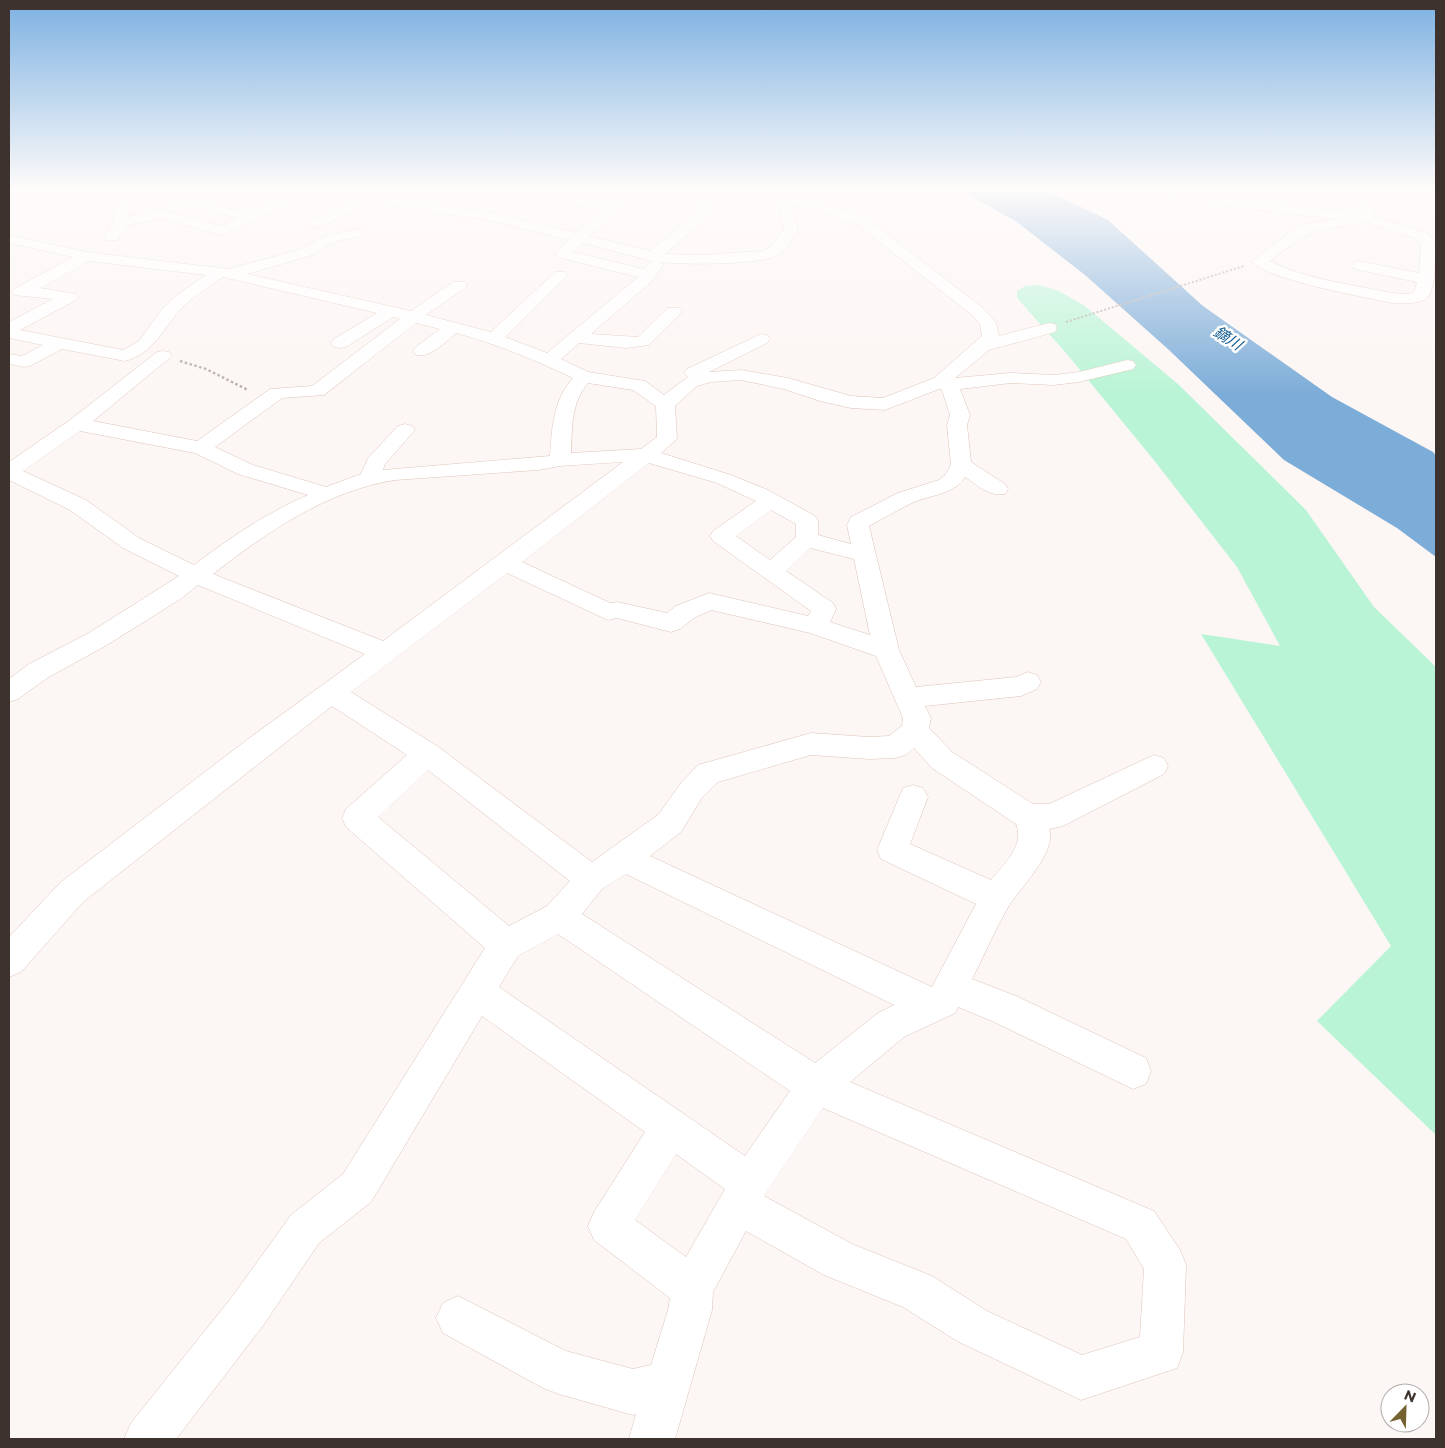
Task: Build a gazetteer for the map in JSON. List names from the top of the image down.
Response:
{
  "water": ["鏑川"],
  "north": "top right"
}
